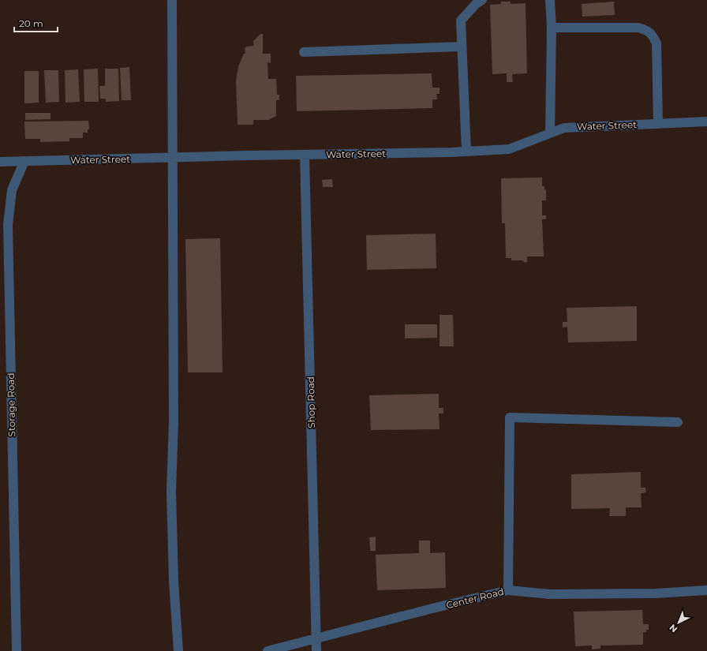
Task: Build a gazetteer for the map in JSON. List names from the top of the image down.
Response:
{
  "streets": {
    "street": [
      "Water Street",
      "Shop Road",
      "Storage Road",
      "Center Road"
    ]
  },
  "crossings": [
    ["Water Street", "Shop Road"],
    ["Water Street", "Storage Road"],
    ["Shop Road", "Center Road"]
  ],
  "scale_bar": "20 m",
  "north": "bottom left"
}
